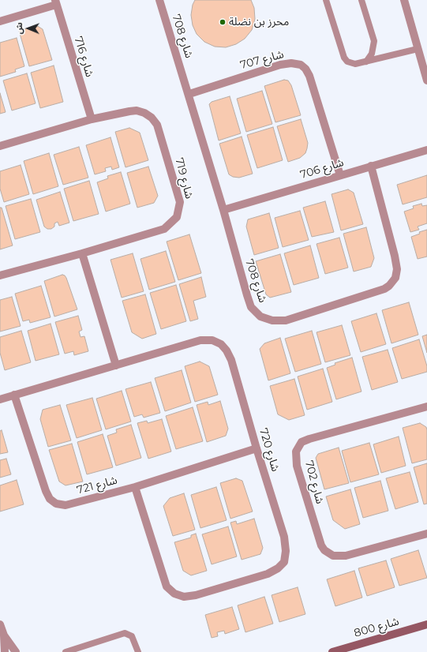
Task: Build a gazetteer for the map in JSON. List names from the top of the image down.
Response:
{
  "streets": {
    "street": [
      "شارع 708",
      "شارع 716",
      "شارع 707",
      "شارع 706",
      "شارع 719",
      "شارع 720",
      "شارع 702",
      "شارع 721",
      "شارع 800"
    ]
  },
  "crossings": [
    ["شارع 708", "شارع 707"],
    ["شارع 708", "شارع 706"],
    ["شارع 716", "شارع 719"],
    ["شارع 707", "شارع 706"],
    ["شارع 720", "شارع 721"]
  ],
  "places": ["محرز بن نضلة"],
  "north": "left"
}
